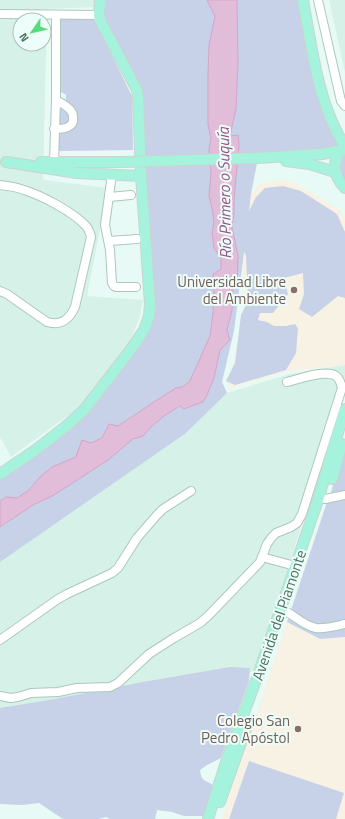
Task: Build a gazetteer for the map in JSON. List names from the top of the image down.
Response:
{
  "streets": {
    "main road": ["Avenida del Piamonte"]
  },
  "water": ["Río Primero o Suquía"],
  "places": ["Universidad Libre del Ambiente", "Colegio San Pedro Apóstol"],
  "north": "bottom left"
}
